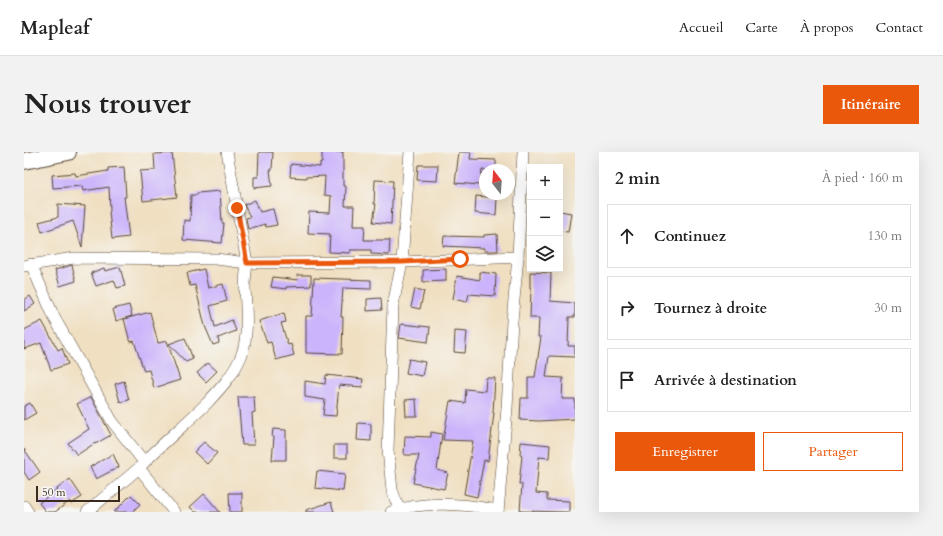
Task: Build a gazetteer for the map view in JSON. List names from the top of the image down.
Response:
{
  "scale_bar": "50 m",
  "north": "top",
  "page": {
    "header": "Mapleaf",
    "nav": [
      "Accueil",
      "Carte",
      "À propos",
      "Contact"
    ],
    "title": "Nous trouver",
    "buttons": [
      "Itinéraire",
      ["Enregistrer", "Partager"]
    ],
    "heading": ["2 min", "À pied · 160 m"],
    "map_buttons": ["+", "−"],
    "list": [
      ["Continuez", "130 m"],
      ["Tournez à droite", "30 m"],
      "Arrivée à destination"
    ],
    "scale": "50 m"
  }
}
